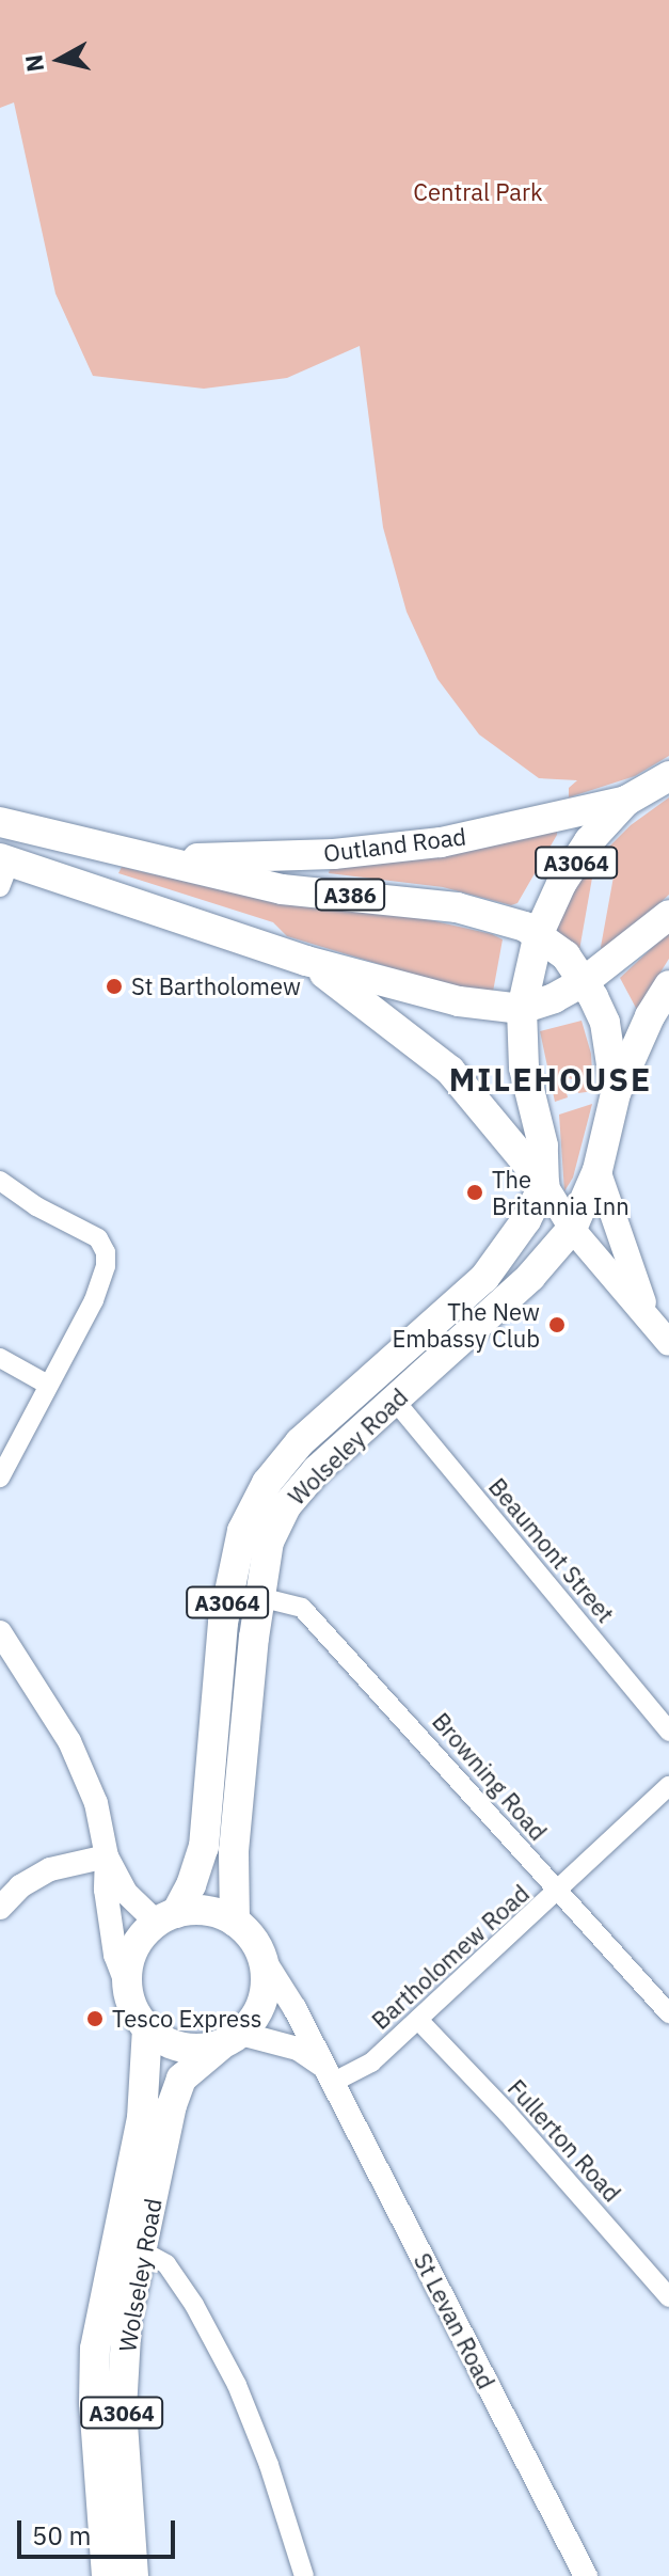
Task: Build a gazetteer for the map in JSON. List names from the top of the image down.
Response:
{
  "streets": {
    "main road": [
      "Outland Road",
      "A3064",
      "A386",
      "Wolseley Road"
    ],
    "street": [
      "Beaumont Street",
      "Browning Road",
      "Bartholomew Road",
      "Fullerton Road",
      "St Levan Road"
    ]
  },
  "crossings": [
    ["Outland Road", "A3064"],
    ["Outland Road", "A386"],
    ["Outland Road", "Wolseley Road"],
    ["A3064", "A386"],
    ["A3064", "Wolseley Road"],
    ["Wolseley Road", "Beaumont Street"],
    ["Wolseley Road", "Browning Road"],
    ["Wolseley Road", "St Levan Road"],
    ["Browning Road", "Bartholomew Road"],
    ["Bartholomew Road", "Fullerton Road"],
    ["Bartholomew Road", "St Levan Road"]
  ],
  "districts": ["MILEHOUSE"],
  "parks": ["Central Park"],
  "places": [
    "St Bartholomew",
    "The Britannia Inn",
    "The New Embassy Club",
    "Tesco Express"
  ],
  "scale_bar": "50 m",
  "north": "left"
}
